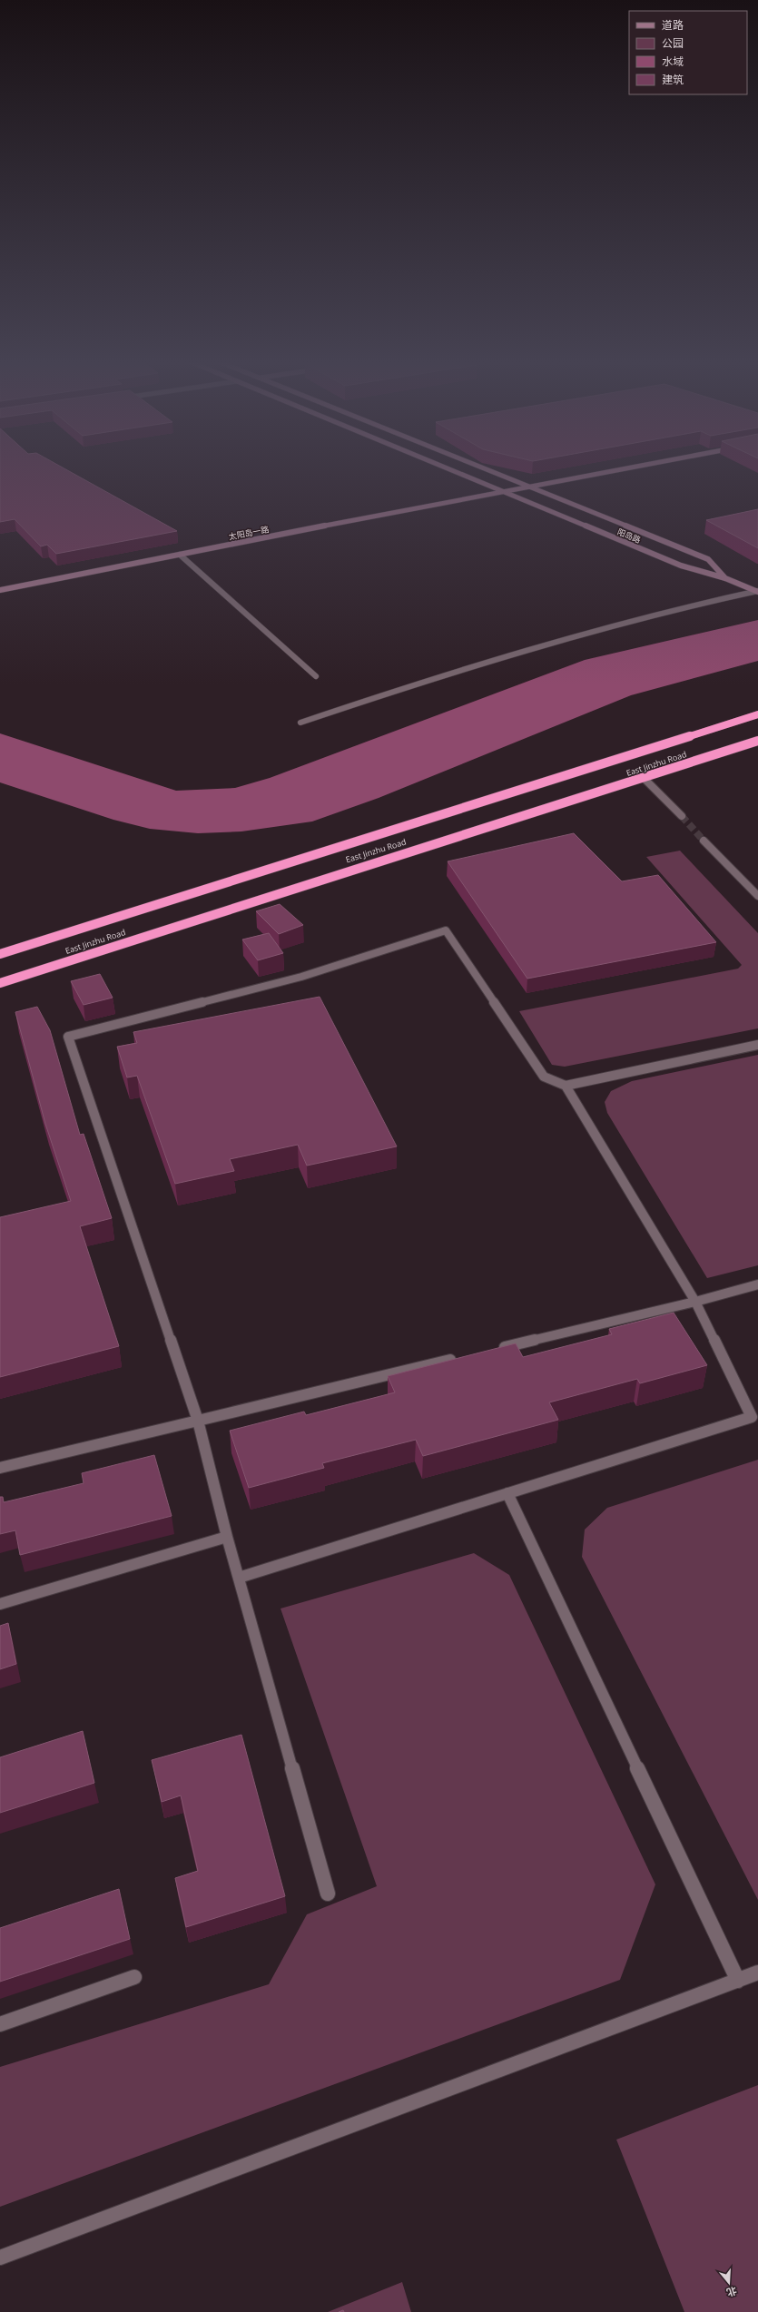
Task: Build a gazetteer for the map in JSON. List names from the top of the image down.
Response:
{
  "streets": {
    "highway": ["East Jinzhu Road"],
    "main road": ["太阳岛一路", "阳岛路"]
  },
  "crossings": [
    ["太阳岛一路", "阳岛路"]
  ],
  "legend": [
    "道路",
    "公园",
    "水域",
    "建筑"
  ],
  "north": "bottom"
}
